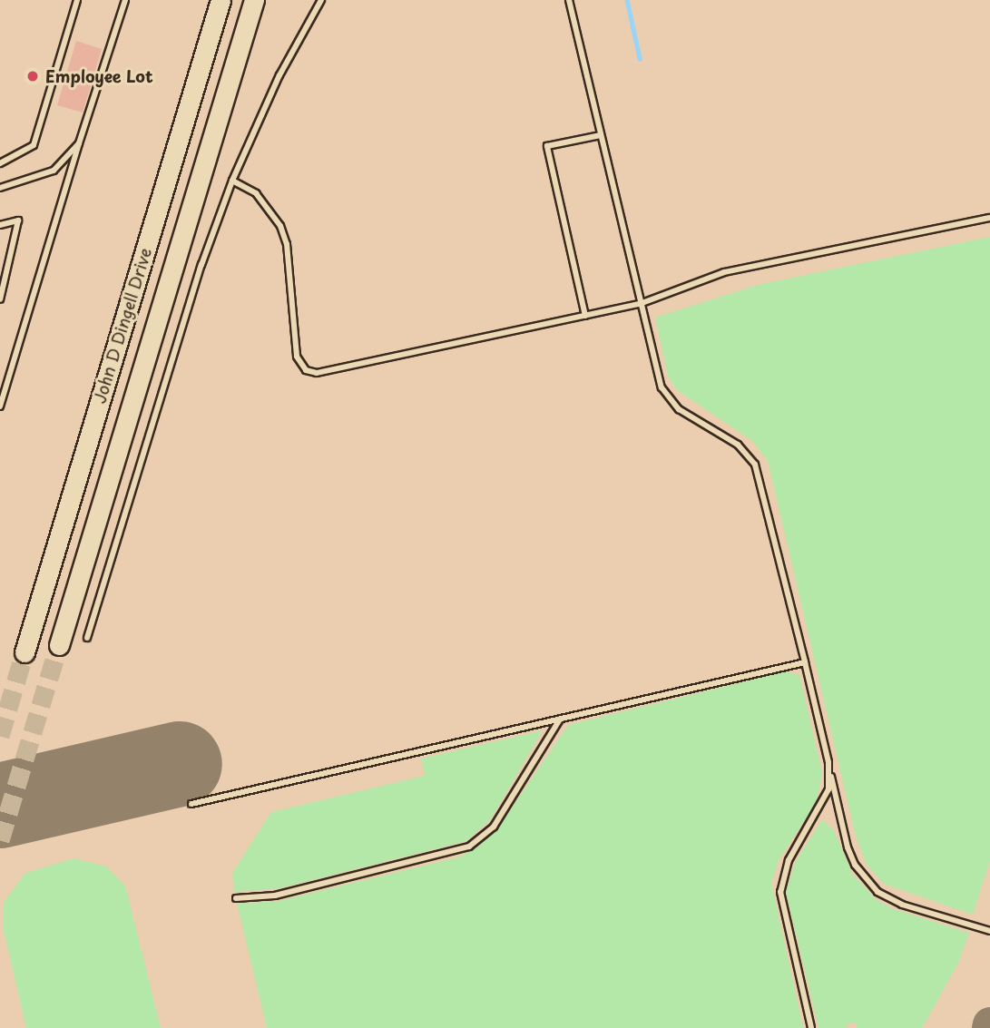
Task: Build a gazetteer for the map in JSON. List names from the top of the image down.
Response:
{
  "streets": {
    "highway": ["John D Dingell Drive"]
  },
  "places": ["Employee Lot"]
}
